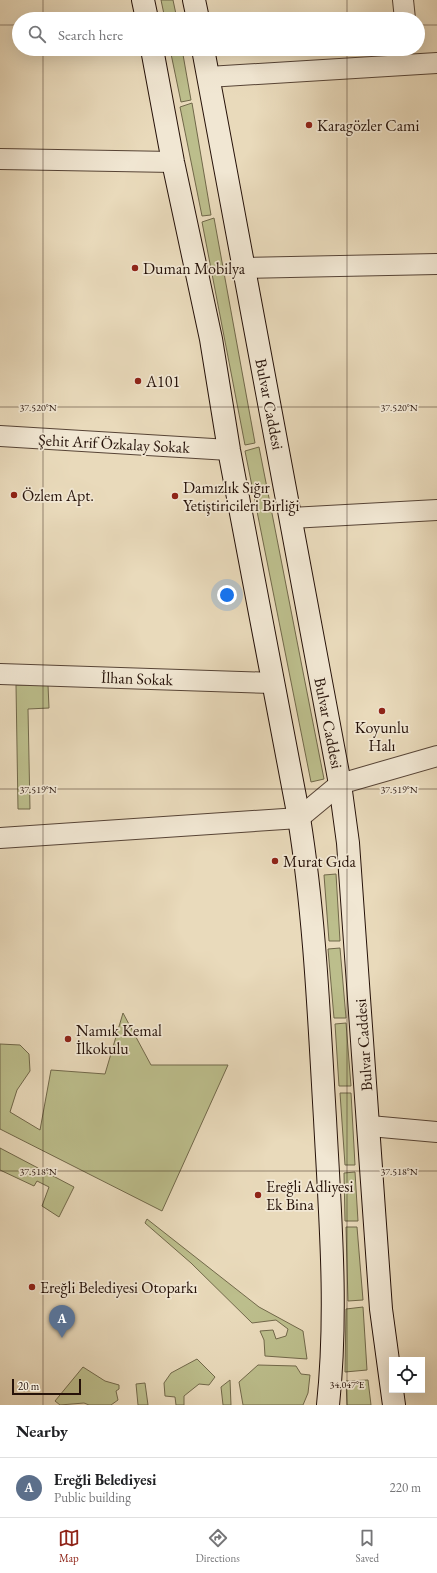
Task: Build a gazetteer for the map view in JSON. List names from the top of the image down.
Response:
{
  "streets": {
    "main road": ["Bulvar Caddesi"],
    "street": ["Şehit Arif Özkalay Sokak", "İlhan Sokak"]
  },
  "places": [
    "Karagözler Cami",
    "Duman Mobilya",
    "A101",
    "Özlem Apt.",
    "Damızlık Sığır Yetiştiricileri Birliği",
    "Koyunlu Halı",
    "Murat Gıda",
    "Namık Kemal İlkokulu",
    "Ereğli Adliyesi Ek Bina",
    "Ereğli Belediyesi Otoparkı"
  ],
  "scale_bar": "20 m",
  "page": {
    "search": "Search here",
    "pins": "A",
    "scale": "20 m",
    "heading": "Nearby",
    "list": [
      {
        "mark": "A",
        "name": "Ereğli Belediyesi",
        "note": "Public building",
        "value": "220 m"
      }
    ],
    "nav": ["Map", "Directions", "Saved"]
  },
  "coordinates": [
    "37.520°N",
    "37.519°N",
    "37.518°N",
    "34.047°E"
  ]
}
